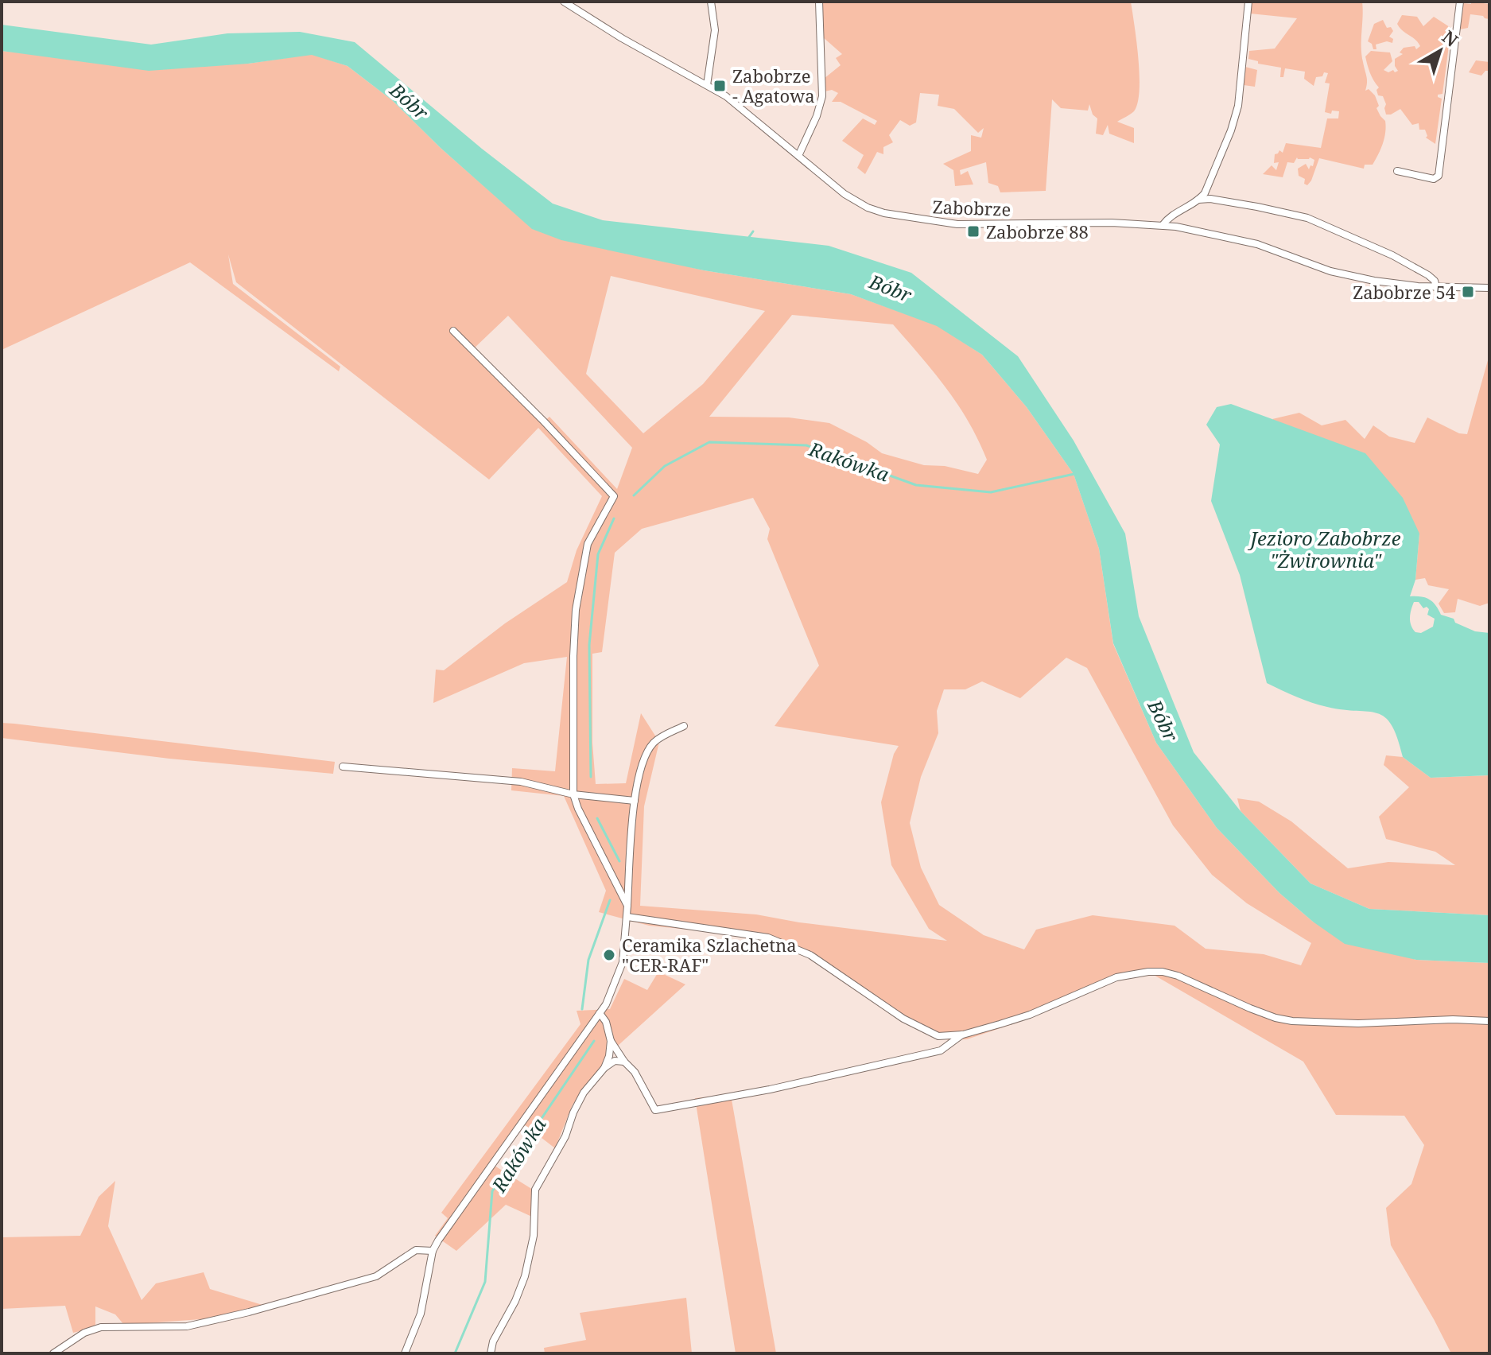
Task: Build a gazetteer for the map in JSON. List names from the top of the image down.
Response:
{
  "streets": {
    "street": ["Zabobrze"]
  },
  "water": ["Bóbr", "Rakówka", "Jezioro Zabobrze \"Żwirownia\""],
  "places": {
    "transit": ["Zabobrze - Agatowa", "Zabobrze 88", "Zabobrze 54"],
    "other": ["Ceramika Szlachetna \"CER-RAF\""]
  },
  "north": "top right"
}
